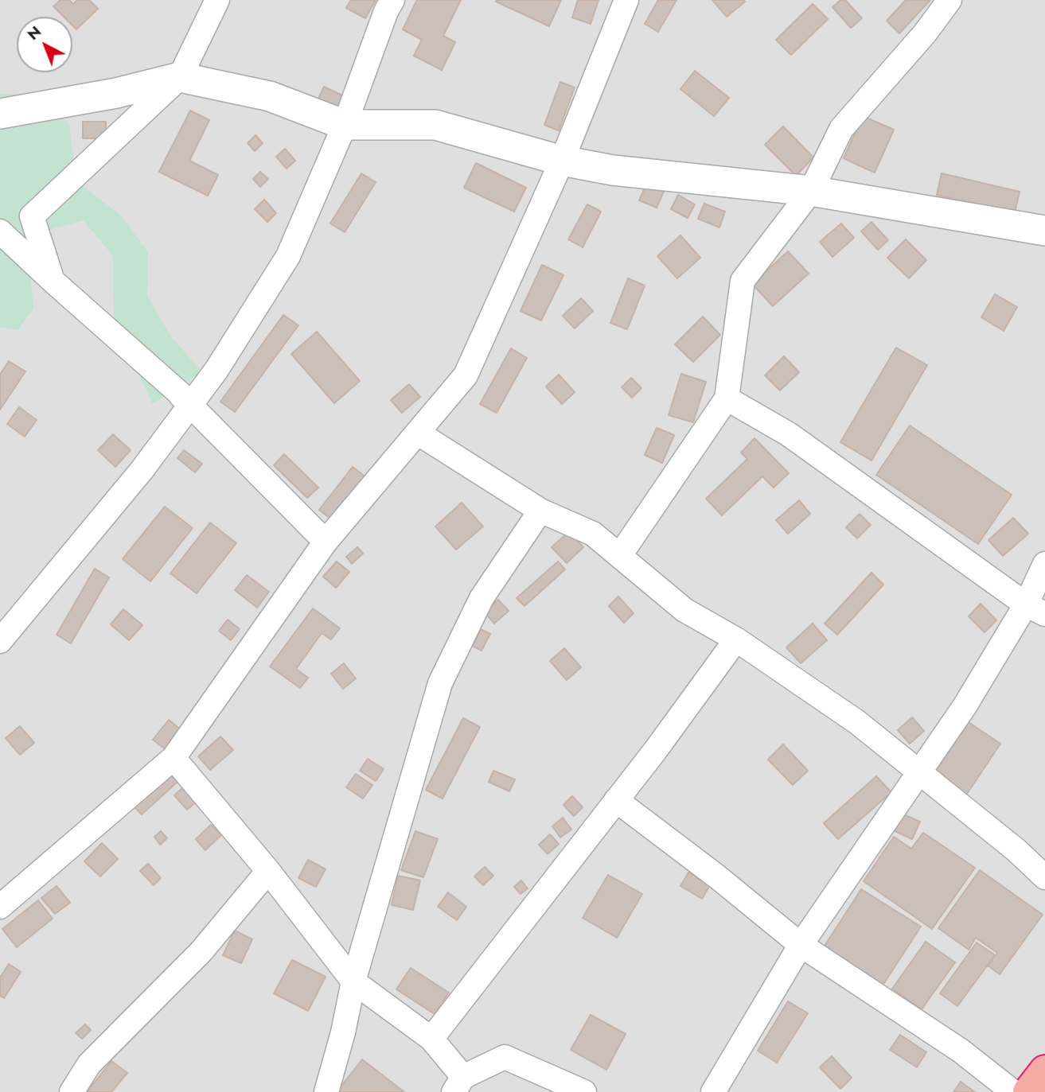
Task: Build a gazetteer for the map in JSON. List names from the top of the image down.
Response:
{
  "north": "top left"
}
